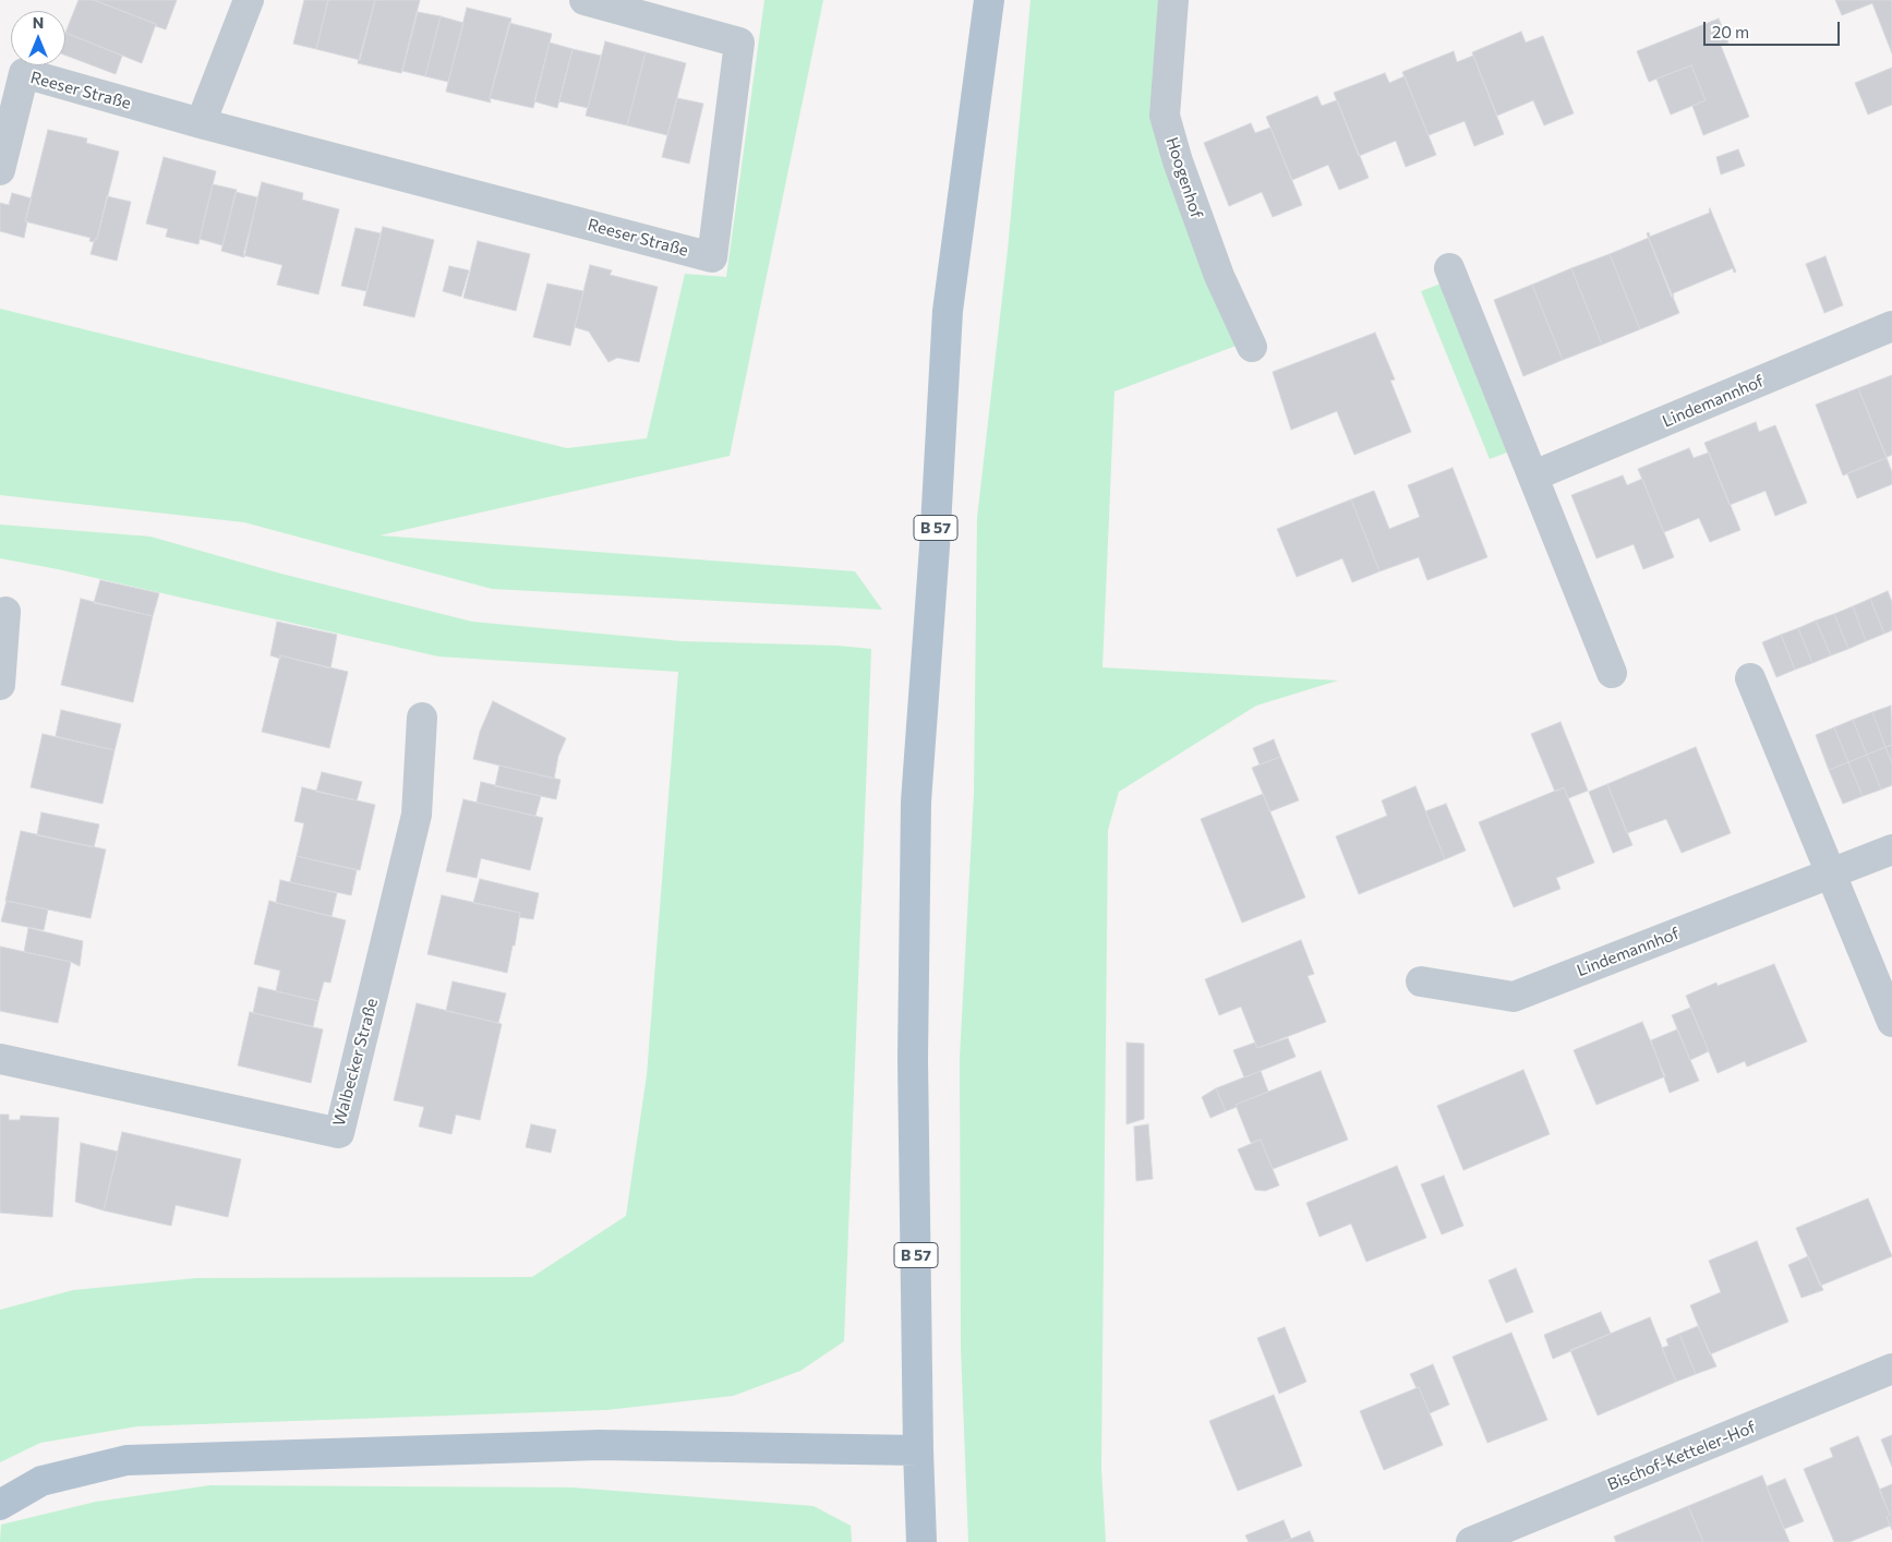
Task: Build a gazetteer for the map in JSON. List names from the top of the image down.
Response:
{
  "streets": {
    "main road": ["B 57"],
    "street": [
      "Reeser Straße",
      "Hoogenhof",
      "Lindemannhof",
      "Walbecker Straße",
      "Bischof-Ketteler-Hof"
    ]
  },
  "scale_bar": "20 m",
  "north": "top"
}
